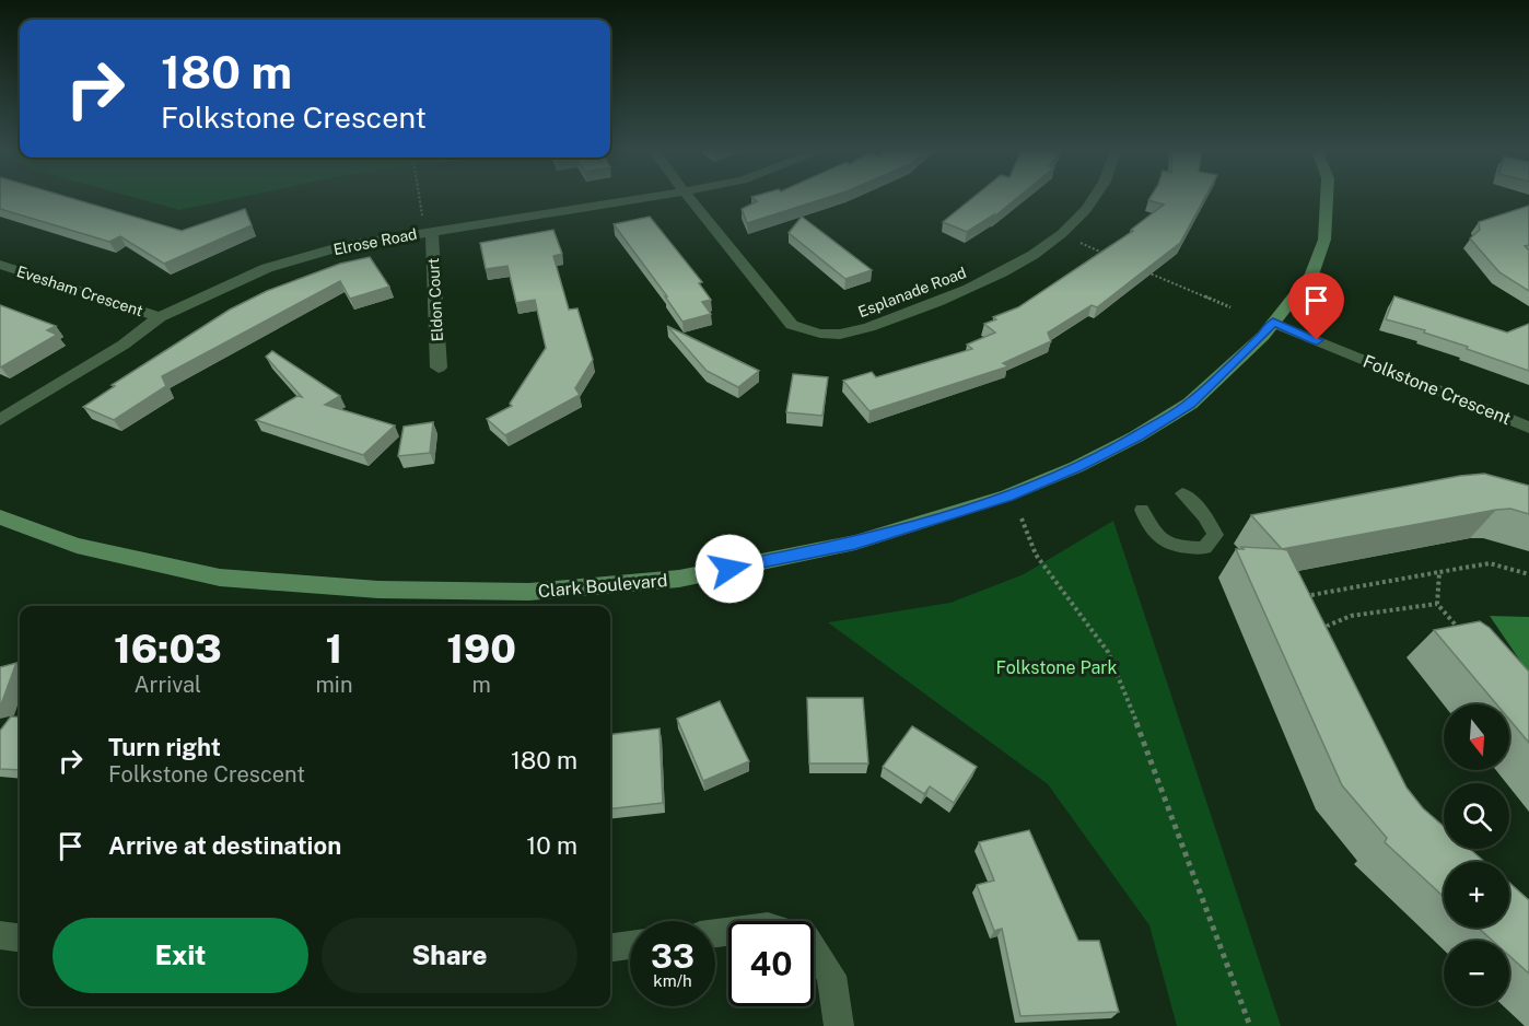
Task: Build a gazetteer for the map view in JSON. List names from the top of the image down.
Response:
{
  "streets": {
    "street": [
      "Elrose Road",
      "Evesham Crescent",
      "Esplanade Road",
      "Eldon Court",
      "Folkstone Crescent",
      "Clark Boulevard"
    ]
  },
  "crossings": [
    ["Elrose Road", "Evesham Crescent"],
    ["Elrose Road", "Eldon Court"],
    ["Folkstone Crescent", "Clark Boulevard"]
  ],
  "parks": ["Folkstone Park"],
  "north": "bottom",
  "page": {
    "turn": ["180 m", "Folkstone Crescent"],
    "eta": [
      "16:03",
      "Arrival",
      "1",
      "min",
      "190",
      "m"
    ],
    "map_buttons": ["+", "−"],
    "list": [
      {
        "name": "Turn right",
        "note": "Folkstone Crescent",
        "value": "180 m"
      },
      {
        "name": "Arrive at destination",
        "value": "10 m"
      }
    ],
    "buttons": ["Exit", "Share"],
    "speed": "33 km/h",
    "limit": "40"
  }
}
